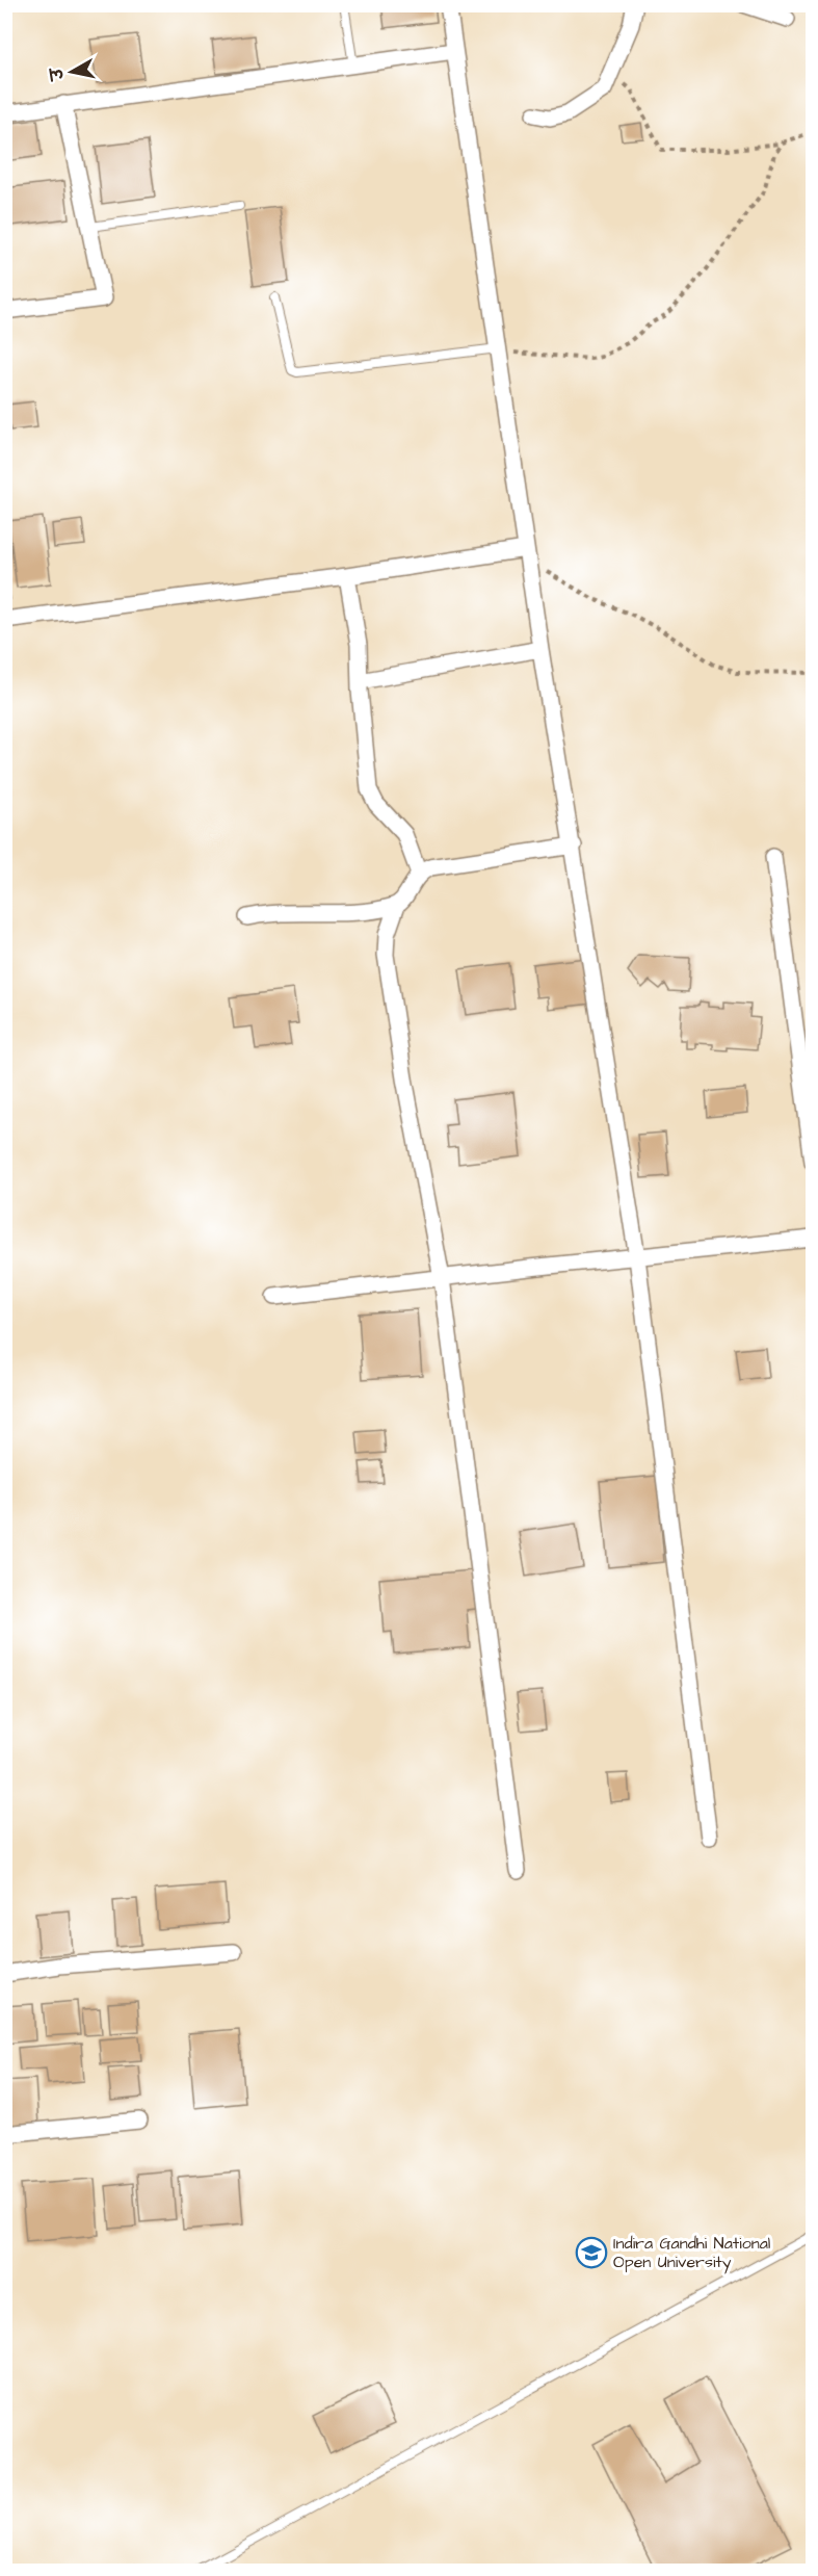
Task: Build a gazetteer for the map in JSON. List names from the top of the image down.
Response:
{
  "places": {
    "school or university": ["Indira Gandhi National Open University"]
  },
  "north": "left"
}
